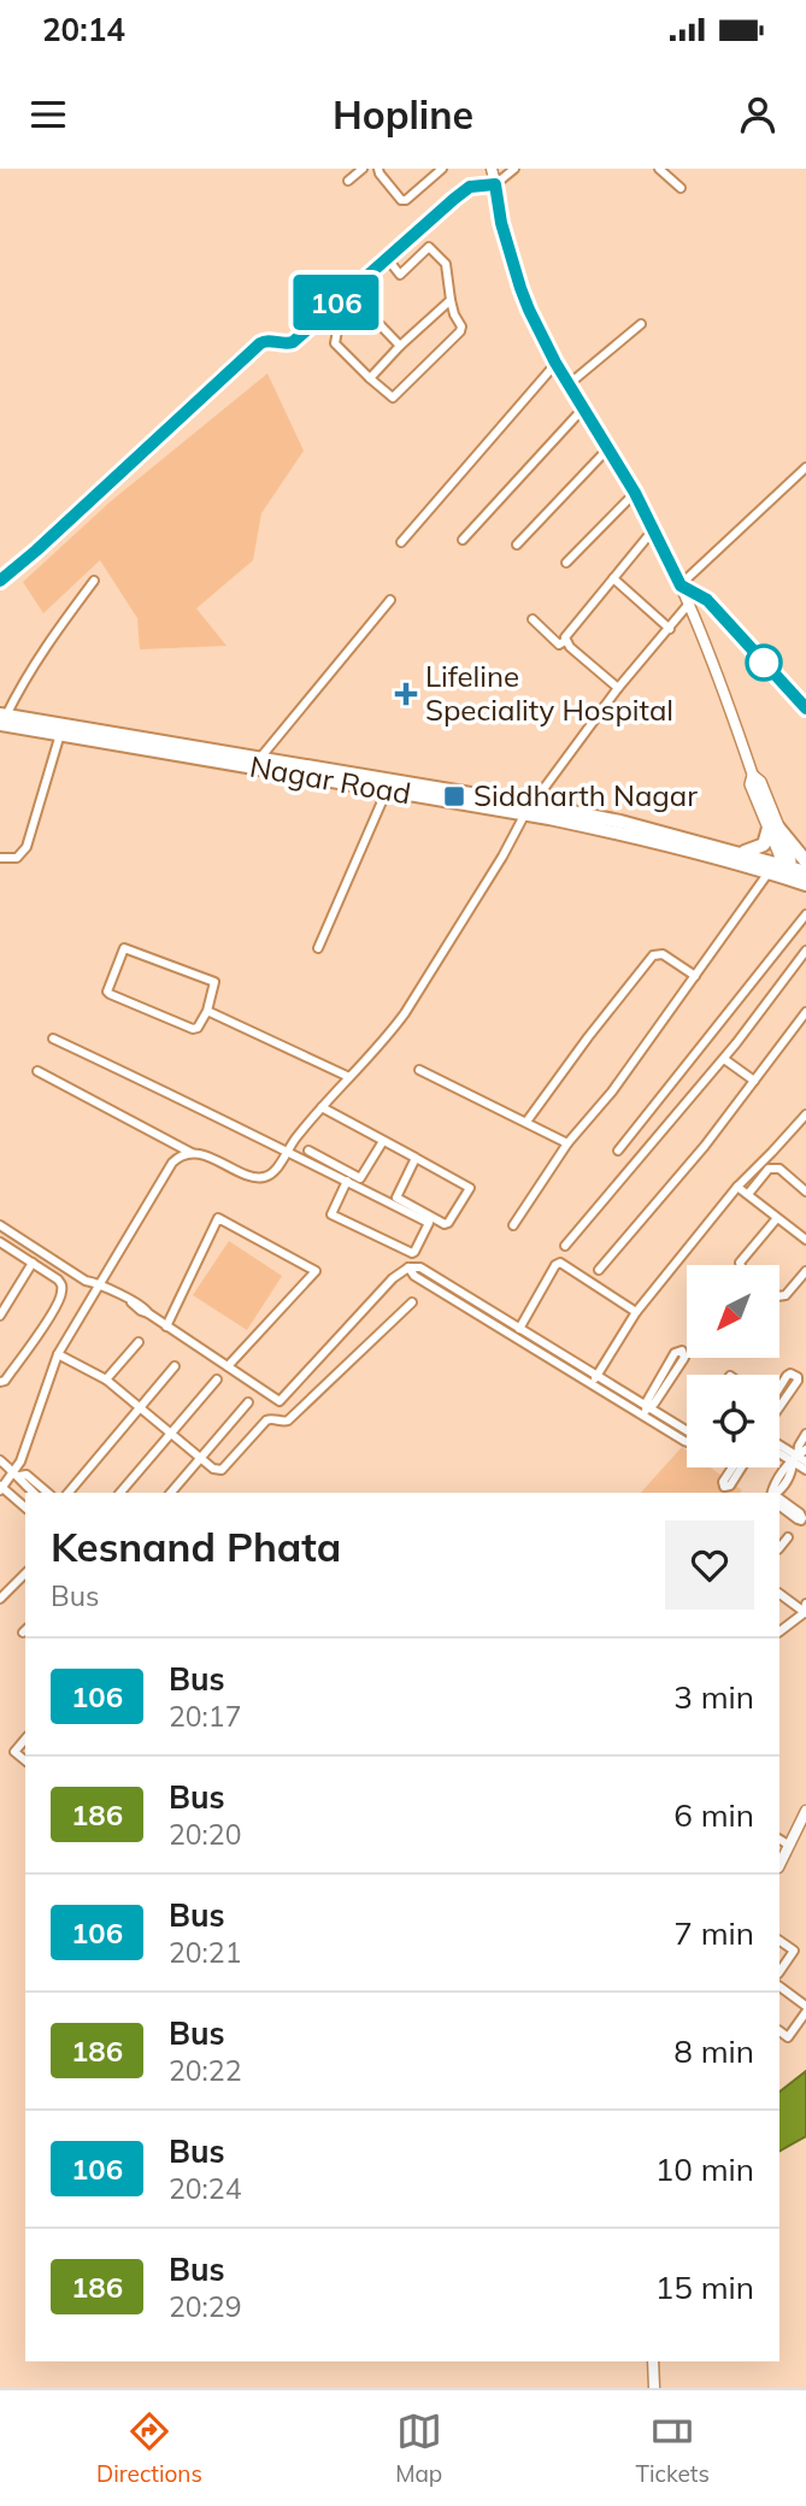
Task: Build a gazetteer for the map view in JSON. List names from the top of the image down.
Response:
{
  "streets": {
    "highway": ["Nagar Road"]
  },
  "places": {
    "health": ["Lifeline Speciality Hospital"],
    "transit": ["Siddharth Nagar"]
  },
  "lines": ["bus line 106"],
  "north": "bottom left",
  "page": {
    "status": "20:14",
    "header": "Hopline",
    "on_map": "106",
    "heading": ["Kesnand Phata", "Bus"],
    "list": [
      {
        "mark": "106",
        "name": "Bus",
        "note": "20:17",
        "value": "3 min"
      },
      {
        "mark": "186",
        "name": "Bus",
        "note": "20:20",
        "value": "6 min"
      },
      {
        "mark": "106",
        "name": "Bus",
        "note": "20:21",
        "value": "7 min"
      },
      {
        "mark": "186",
        "name": "Bus",
        "note": "20:22",
        "value": "8 min"
      },
      {
        "mark": "106",
        "name": "Bus",
        "note": "20:24",
        "value": "10 min"
      },
      {
        "mark": "186",
        "name": "Bus",
        "note": "20:29",
        "value": "15 min"
      }
    ],
    "tabs": ["Directions", "Map", "Tickets"]
  }
}
